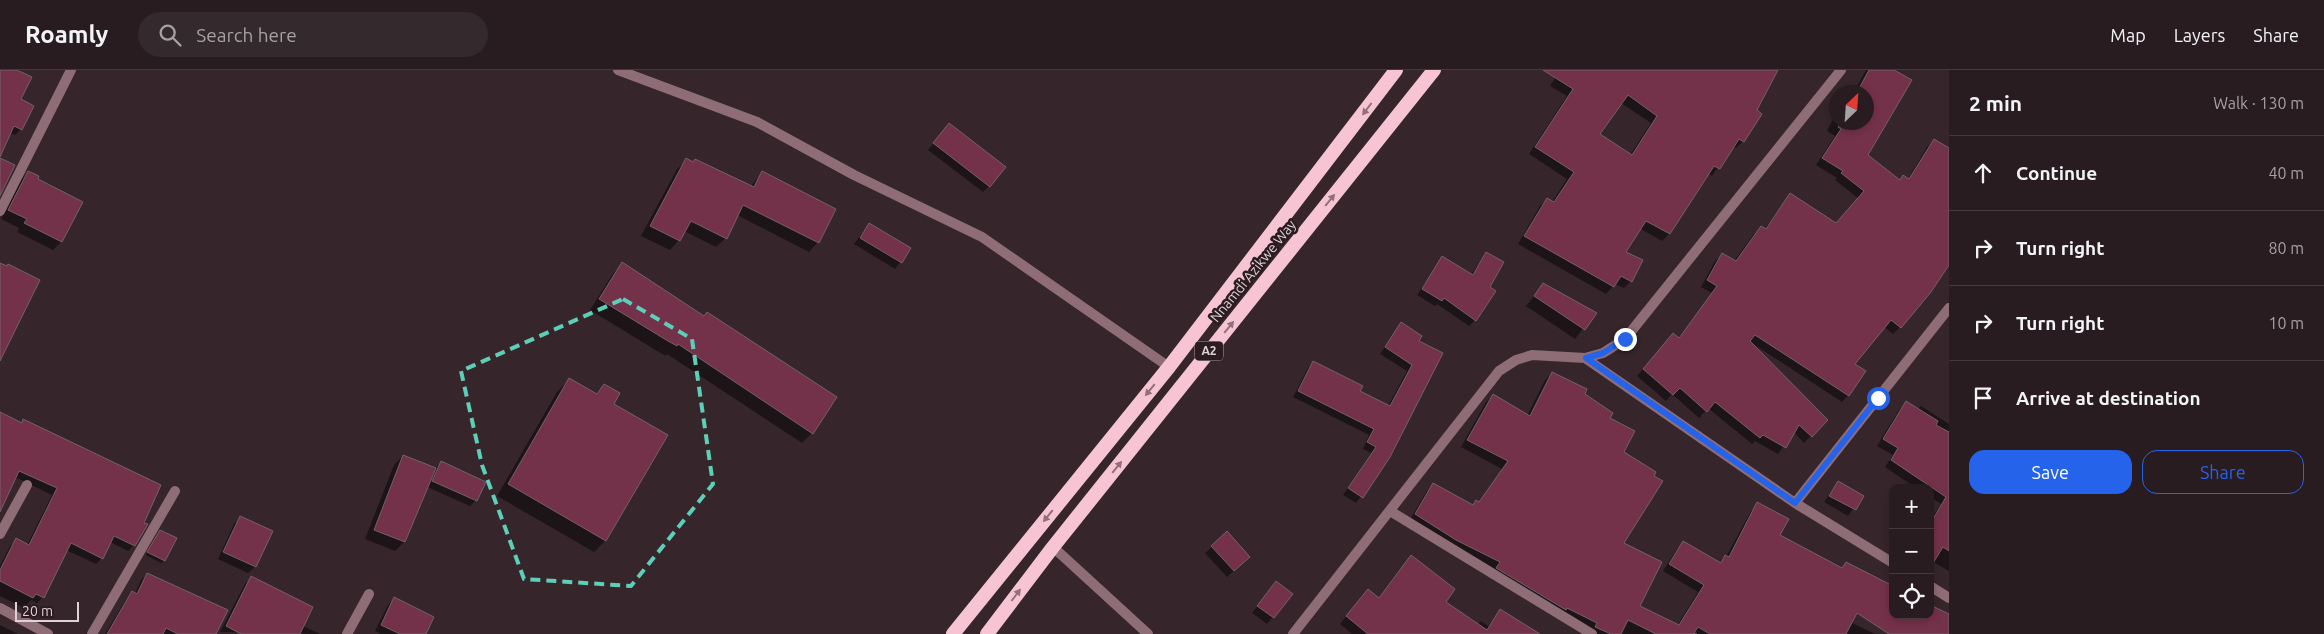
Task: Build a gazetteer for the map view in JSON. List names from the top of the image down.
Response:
{
  "streets": {
    "highway": ["Nnamdi Azikwe Way", "A2"]
  },
  "scale_bar": "20 m",
  "north": "top right",
  "page": {
    "header": "Roamly",
    "search": "Search here",
    "nav": ["Map", "Layers", "Share"],
    "heading": ["2 min", "Walk · 130 m"],
    "list": [
      ["Continue", "40 m"],
      ["Turn right", "80 m"],
      ["Turn right", "10 m"],
      "Arrive at destination"
    ],
    "buttons": ["Save", "Share"],
    "map_buttons": ["+", "−"],
    "scale": "20 m"
  }
}
